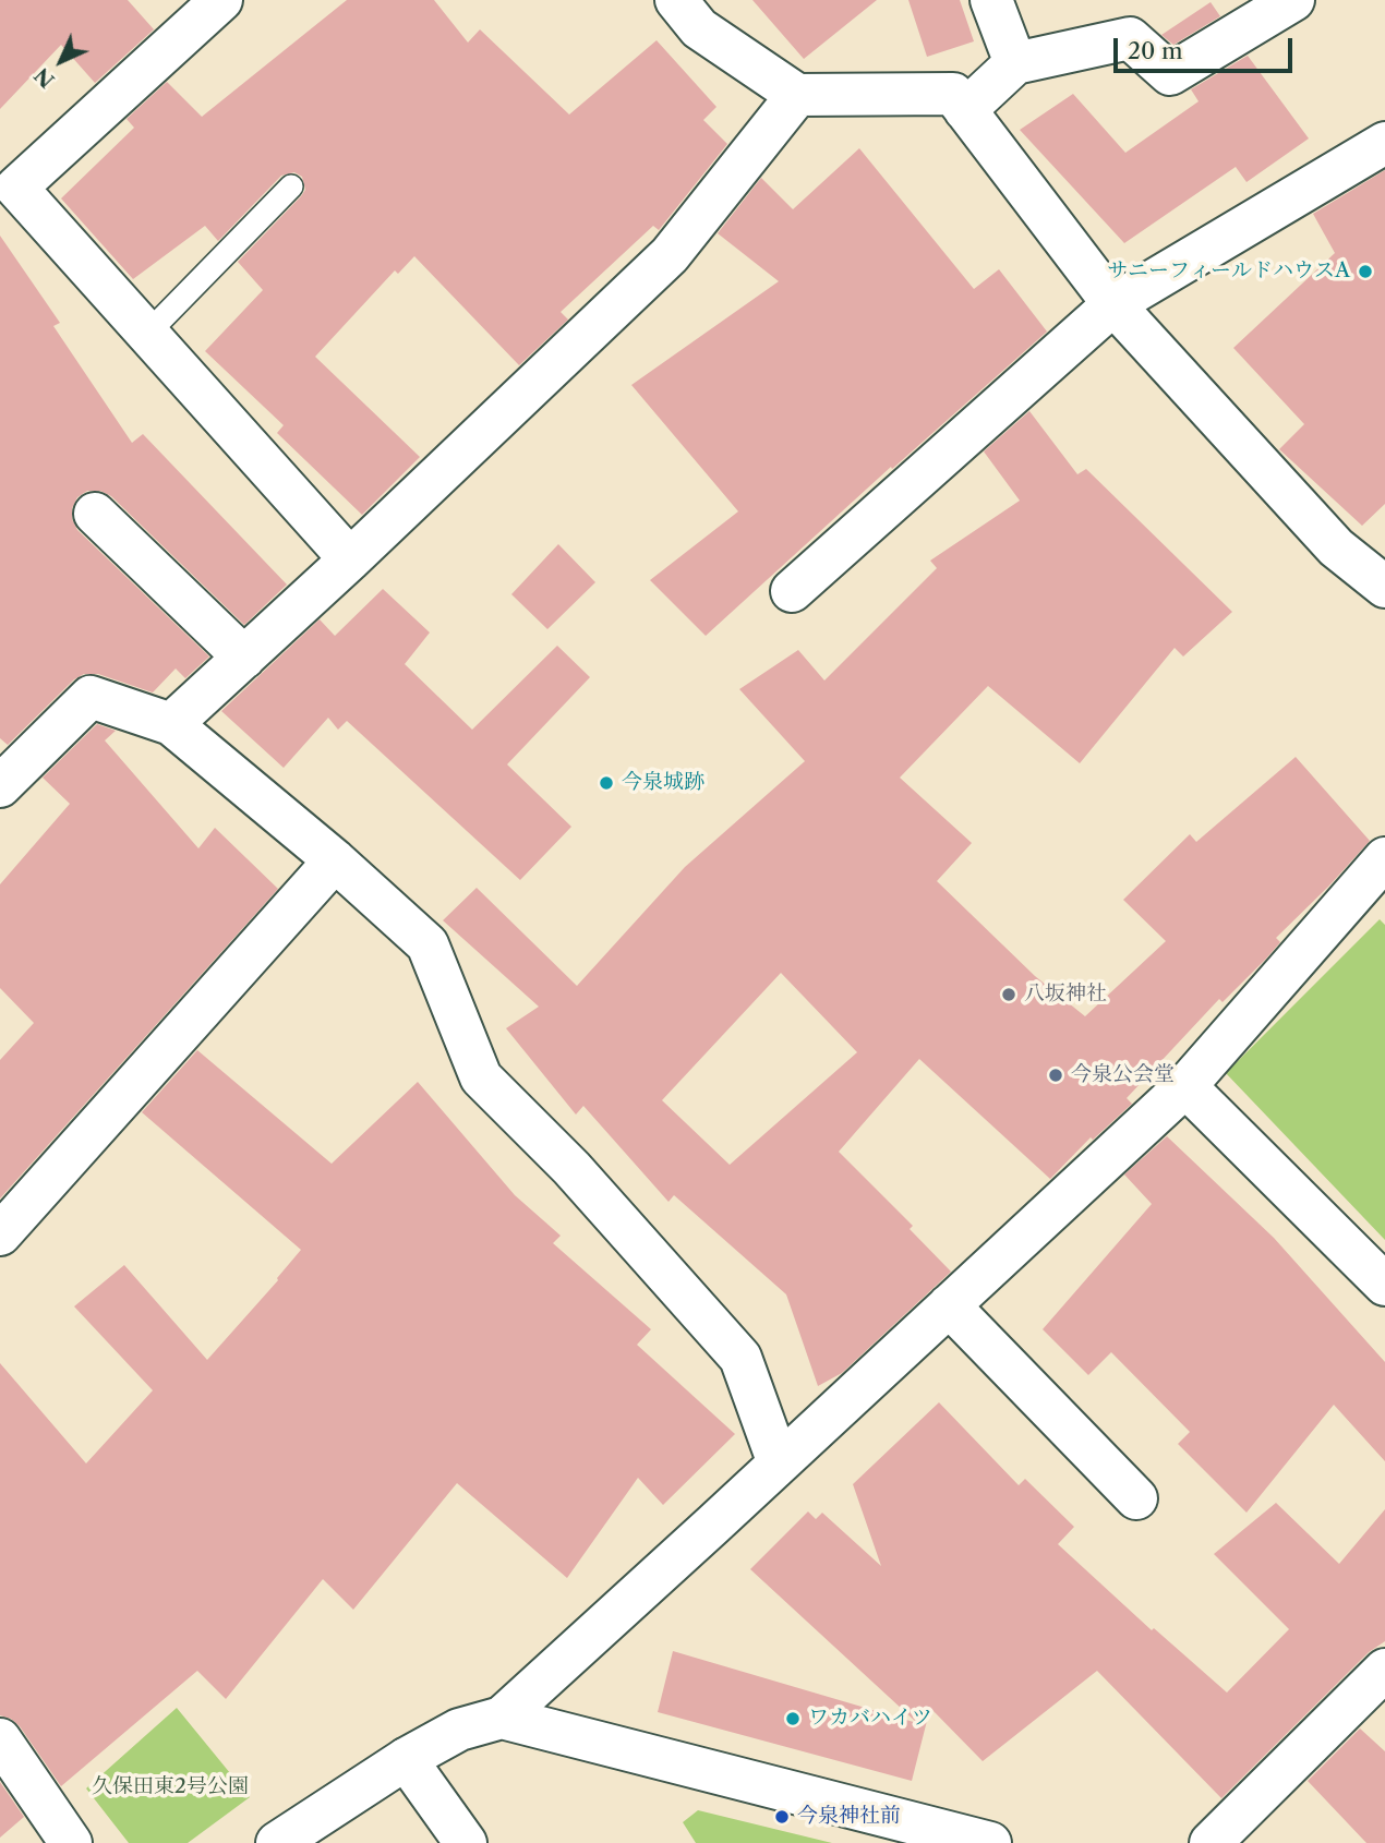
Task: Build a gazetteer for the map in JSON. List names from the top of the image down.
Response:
{
  "parks": ["久保田東2号公園"],
  "places": [
    "サニーフィールドハウスA",
    "今泉城跡",
    "八坂神社",
    "今泉公会堂",
    "ワカバハイツ",
    "今泉神社前"
  ],
  "scale_bar": "20 m",
  "north": "bottom left"
}
